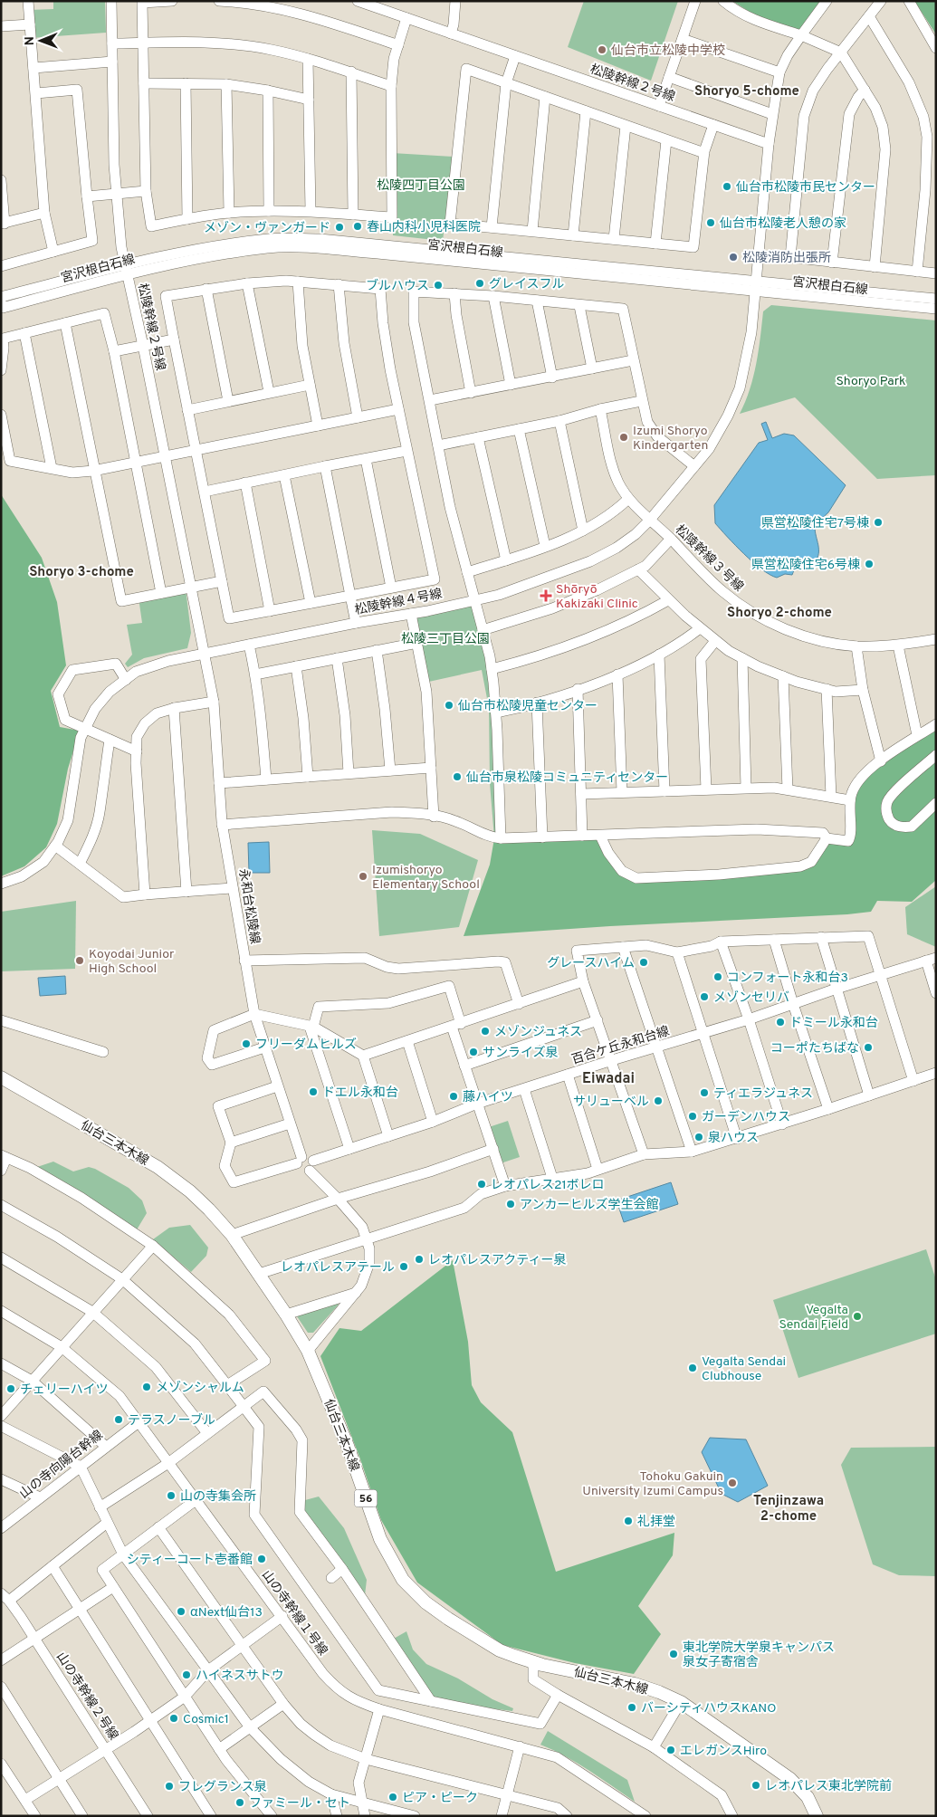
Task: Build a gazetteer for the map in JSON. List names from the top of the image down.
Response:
{
  "streets": {
    "main road": ["仙台三本木線", "56"],
    "street": [
      "松陵幹線２号線",
      "宮沢根白石線",
      "松陵幹線３号線",
      "松陵幹線４号線",
      "永和台松陵線",
      "百合ケ丘永和台線",
      "山の寺向陽台幹線",
      "山の寺幹線１号線",
      "山の寺幹線２号線"
    ]
  },
  "crossings": [
    ["松陵幹線２号線", "宮沢根白石線"],
    ["松陵幹線２号線", "松陵幹線４号線"],
    ["松陵幹線２号線", "永和台松陵線"],
    ["宮沢根白石線", "松陵幹線４号線"],
    ["松陵幹線３号線", "松陵幹線４号線"],
    ["松陵幹線４号線", "永和台松陵線"],
    ["永和台松陵線", "百合ケ丘永和台線"],
    ["山の寺向陽台幹線", "山の寺幹線１号線"]
  ],
  "districts": [
    "Shoryo 5-chome",
    "Shoryo 3-chome",
    "Shoryo 2-chome",
    "Eiwadai",
    "Tenjinzawa 2-chome"
  ],
  "parks": ["松陵四丁目公園", "Shoryo Park", "松陵三丁目公園"],
  "places": {
    "other": [
      "仙台市立松陵中学校",
      "仙台市松陵市民センター",
      "仙台市松陵老人憩の家",
      "春山内科小児科医院",
      "メゾン・ヴァンガード",
      "松陵消防出張所",
      "グレイスフル",
      "ブルハウス",
      "Izumi Shoryo Kindergarten",
      "県営松陵住宅7号棟",
      "県営松陵住宅6号棟",
      "仙台市松陵児童センター",
      "仙台市泉松陵コミュニティセンター",
      "Izumishoryo Elementary School",
      "Koyodai Junior High School",
      "グレースハイム",
      "コンフォート永和台3",
      "メゾンセリバ",
      "ドミール永和台",
      "メゾンジュネス",
      "フリーダムヒルズ",
      "コーポたちばな",
      "サンライズ泉",
      "ドエル永和台",
      "ティエラジュネス",
      "藤ハイツ",
      "サリューベル",
      "ガーデンハウス",
      "泉ハウス",
      "レオパレス21ボレロ",
      "アンカーヒルズ学生会館",
      "レオパレスアクティー泉",
      "レオパレスアテール",
      "Vegalta Sendai Field",
      "Vegalta Sendai Clubhouse",
      "メゾンシャルム",
      "チェリーハイツ",
      "テラスノーブル",
      "Tohoku Gakuin University Izumi Campus",
      "山の寺集会所",
      "礼拝堂",
      "シティーコート壱番館",
      "αNext仙台13",
      "東北学院大学泉キャンパス 泉女子寄宿舎",
      "ハイネスサトウ",
      "バーシティハウスKANO",
      "Cosmic1",
      "エレガンスHiro",
      "レオパレス東北学院前",
      "フレグランス泉",
      "ピア・ピーク",
      "ファミール・セト"
    ],
    "health": ["Shōryō Kakizaki Clinic"]
  },
  "north": "left"
}
